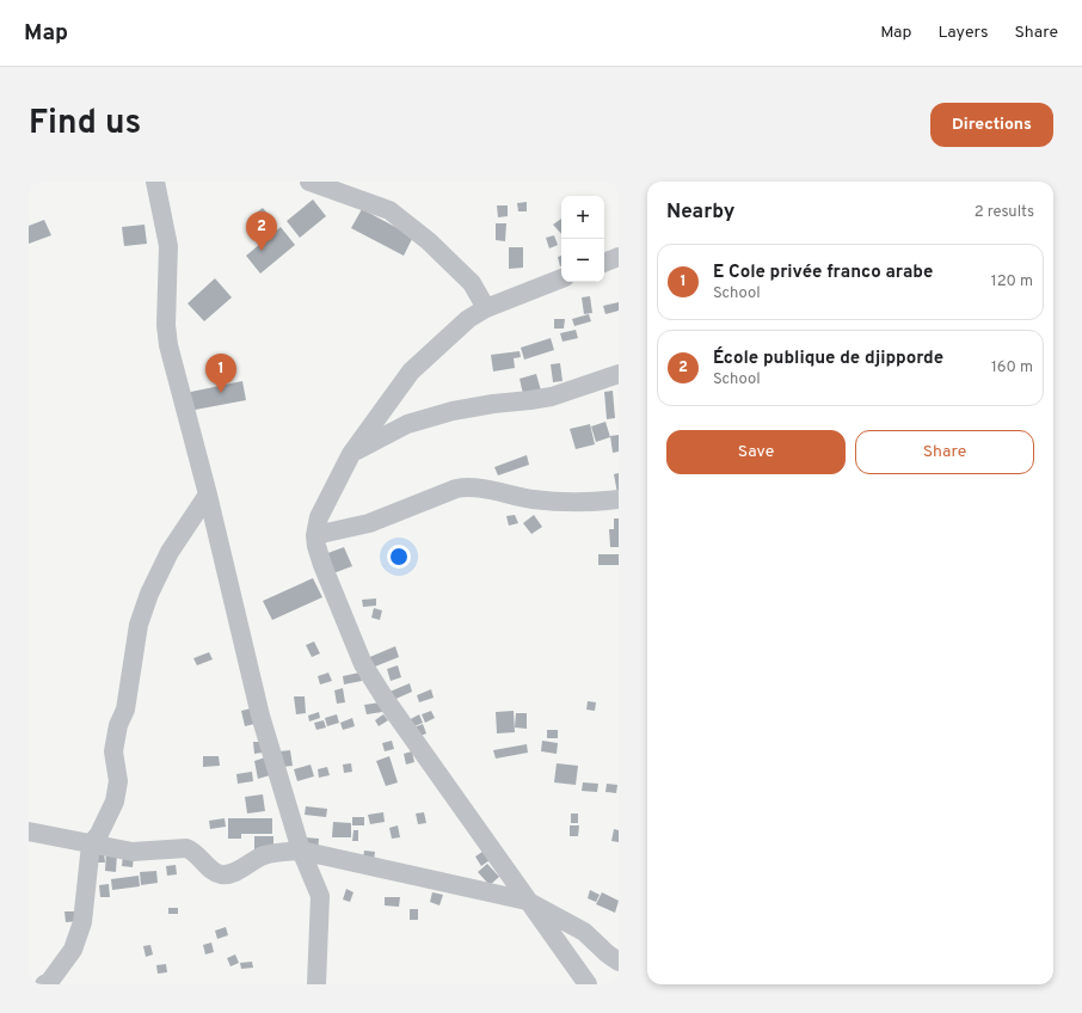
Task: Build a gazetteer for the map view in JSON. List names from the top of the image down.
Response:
{
  "page": {
    "header": "Map",
    "nav": ["Map", "Layers", "Share"],
    "title": "Find us",
    "buttons": [
      "Directions",
      ["Save", "Share"]
    ],
    "heading": ["Nearby", "2 results"],
    "map_buttons": ["+", "−"],
    "pins": ["2", "1"],
    "list": [
      {
        "mark": "1",
        "name": "E Cole privée franco arabe",
        "note": "School",
        "value": "120 m"
      },
      {
        "mark": "2",
        "name": "École publique de djipporde",
        "note": "School",
        "value": "160 m"
      }
    ]
  }
}
